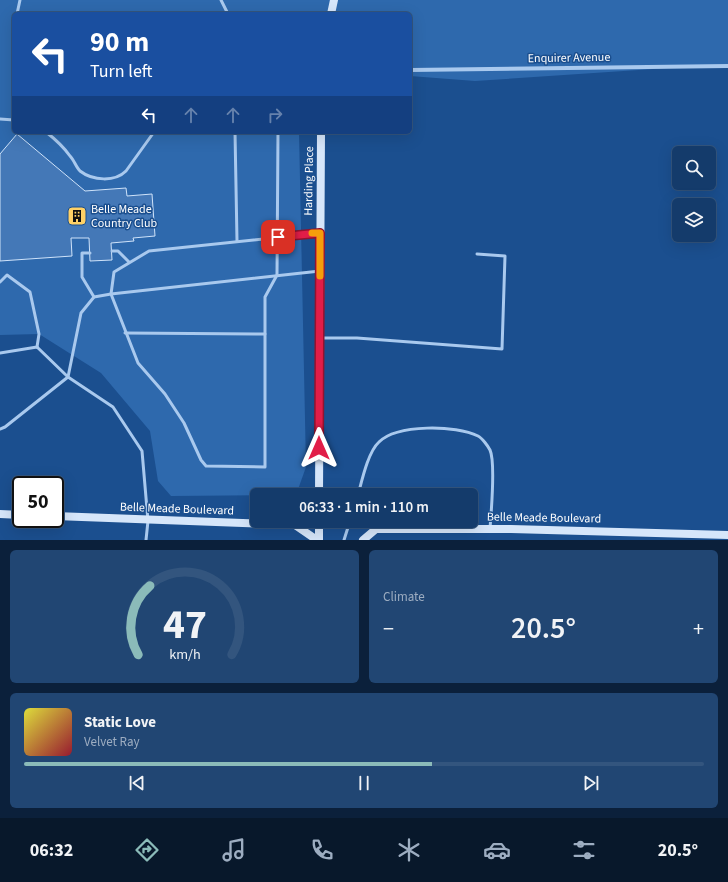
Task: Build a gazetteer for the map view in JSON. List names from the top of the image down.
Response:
{
  "streets": {
    "main road": ["Harding Place", "Belle Meade Boulevard"],
    "street": ["Enquirer Avenue"]
  },
  "places": {
    "building": ["Belle Meade Country Club"]
  },
  "page": {
    "turn": ["90 m", "Turn left"],
    "limit": "50",
    "trip": "06:33 · 1 min · 110 m",
    "tile": "Climate",
    "heat": ["−", "20.5°", "+"],
    "song": ["Static Love", "Velvet Ray"],
    "tabs": ["06:32", "20.5°"],
    "gauge": ["47", "km/h"]
  }
}
